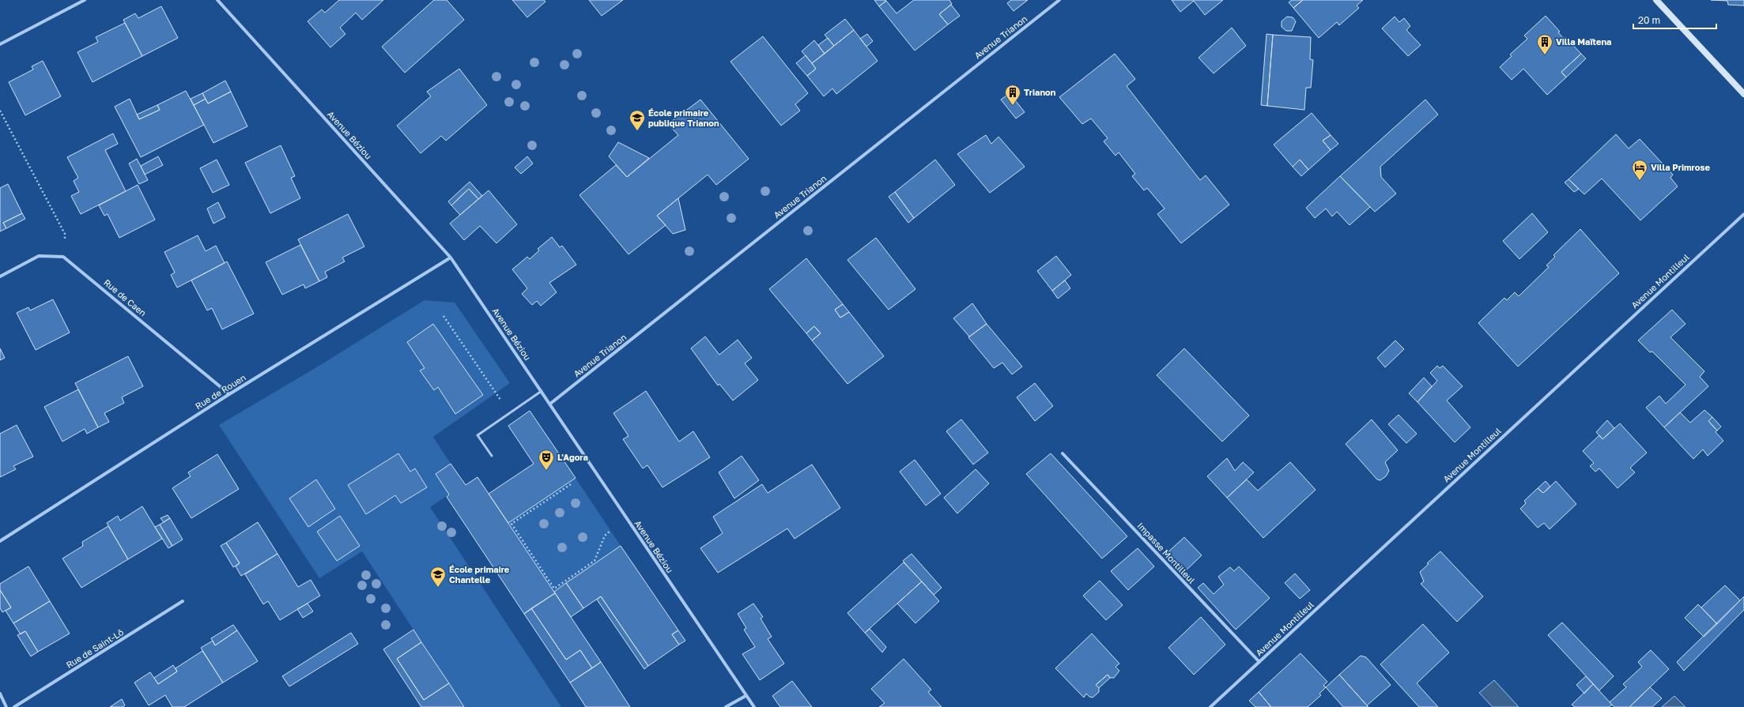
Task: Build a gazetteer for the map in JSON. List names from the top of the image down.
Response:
{
  "streets": {
    "street": [
      "Avenue Trianon",
      "Avenue Béziou",
      "Avenue Montilleul",
      "Rue de Caen",
      "Rue de Rouen",
      "Impasse Montilleul",
      "Rue de Saint-Lô"
    ]
  },
  "crossings": [
    ["Avenue Trianon", "Avenue Béziou"],
    ["Avenue Béziou", "Rue de Rouen"],
    ["Avenue Montilleul", "Impasse Montilleul"],
    ["Rue de Caen", "Rue de Rouen"]
  ],
  "places": {
    "building": ["Villa Maïtena", "Trianon"],
    "school or university": ["École primaire publique Trianon", "École primaire Chantelle"],
    "hotel": ["Villa Primrose"],
    "theatre": ["L'Agora"]
  },
  "scale_bar": "20 m"
}
